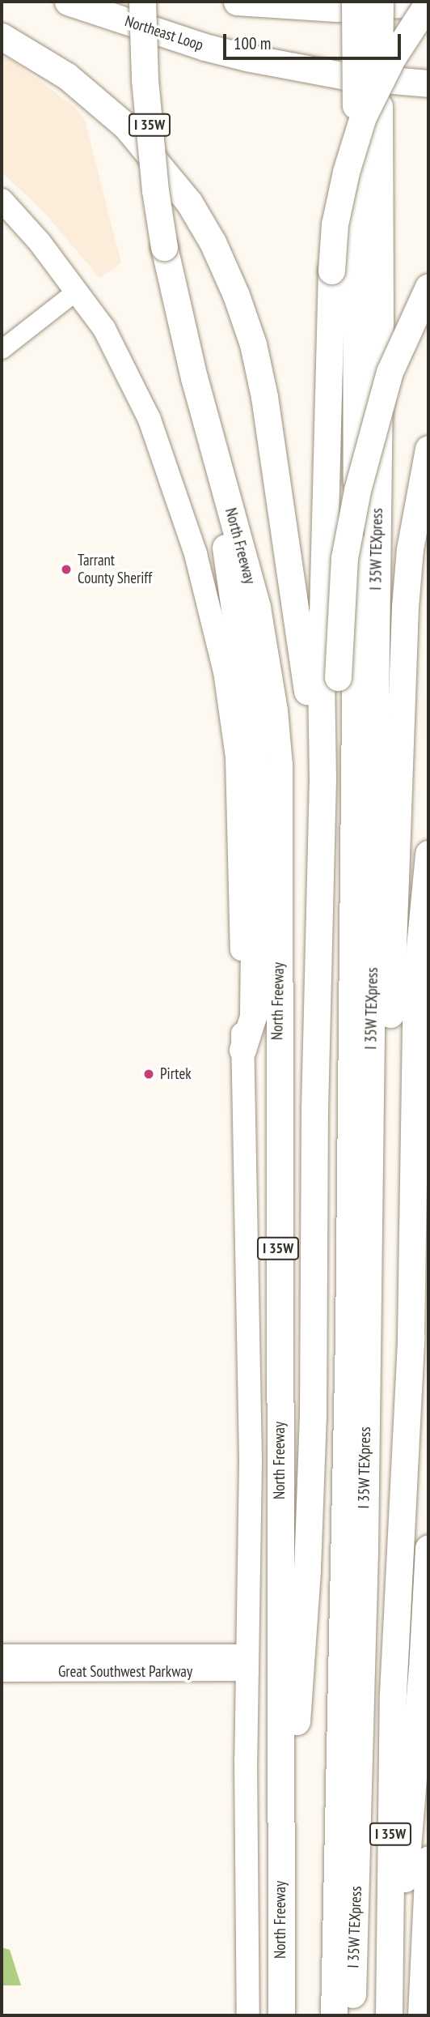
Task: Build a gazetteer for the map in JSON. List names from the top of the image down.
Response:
{
  "streets": {
    "highway": [
      "Northeast Loop",
      "I 35W",
      "North Freeway",
      "I 35W TEXpress"
    ],
    "street": ["Great Southwest Parkway"]
  },
  "crossings": [
    ["North Freeway", "Great Southwest Parkway"]
  ],
  "places": ["Tarrant County Sheriff", "Pirtek"],
  "scale_bar": "100 m"
}
